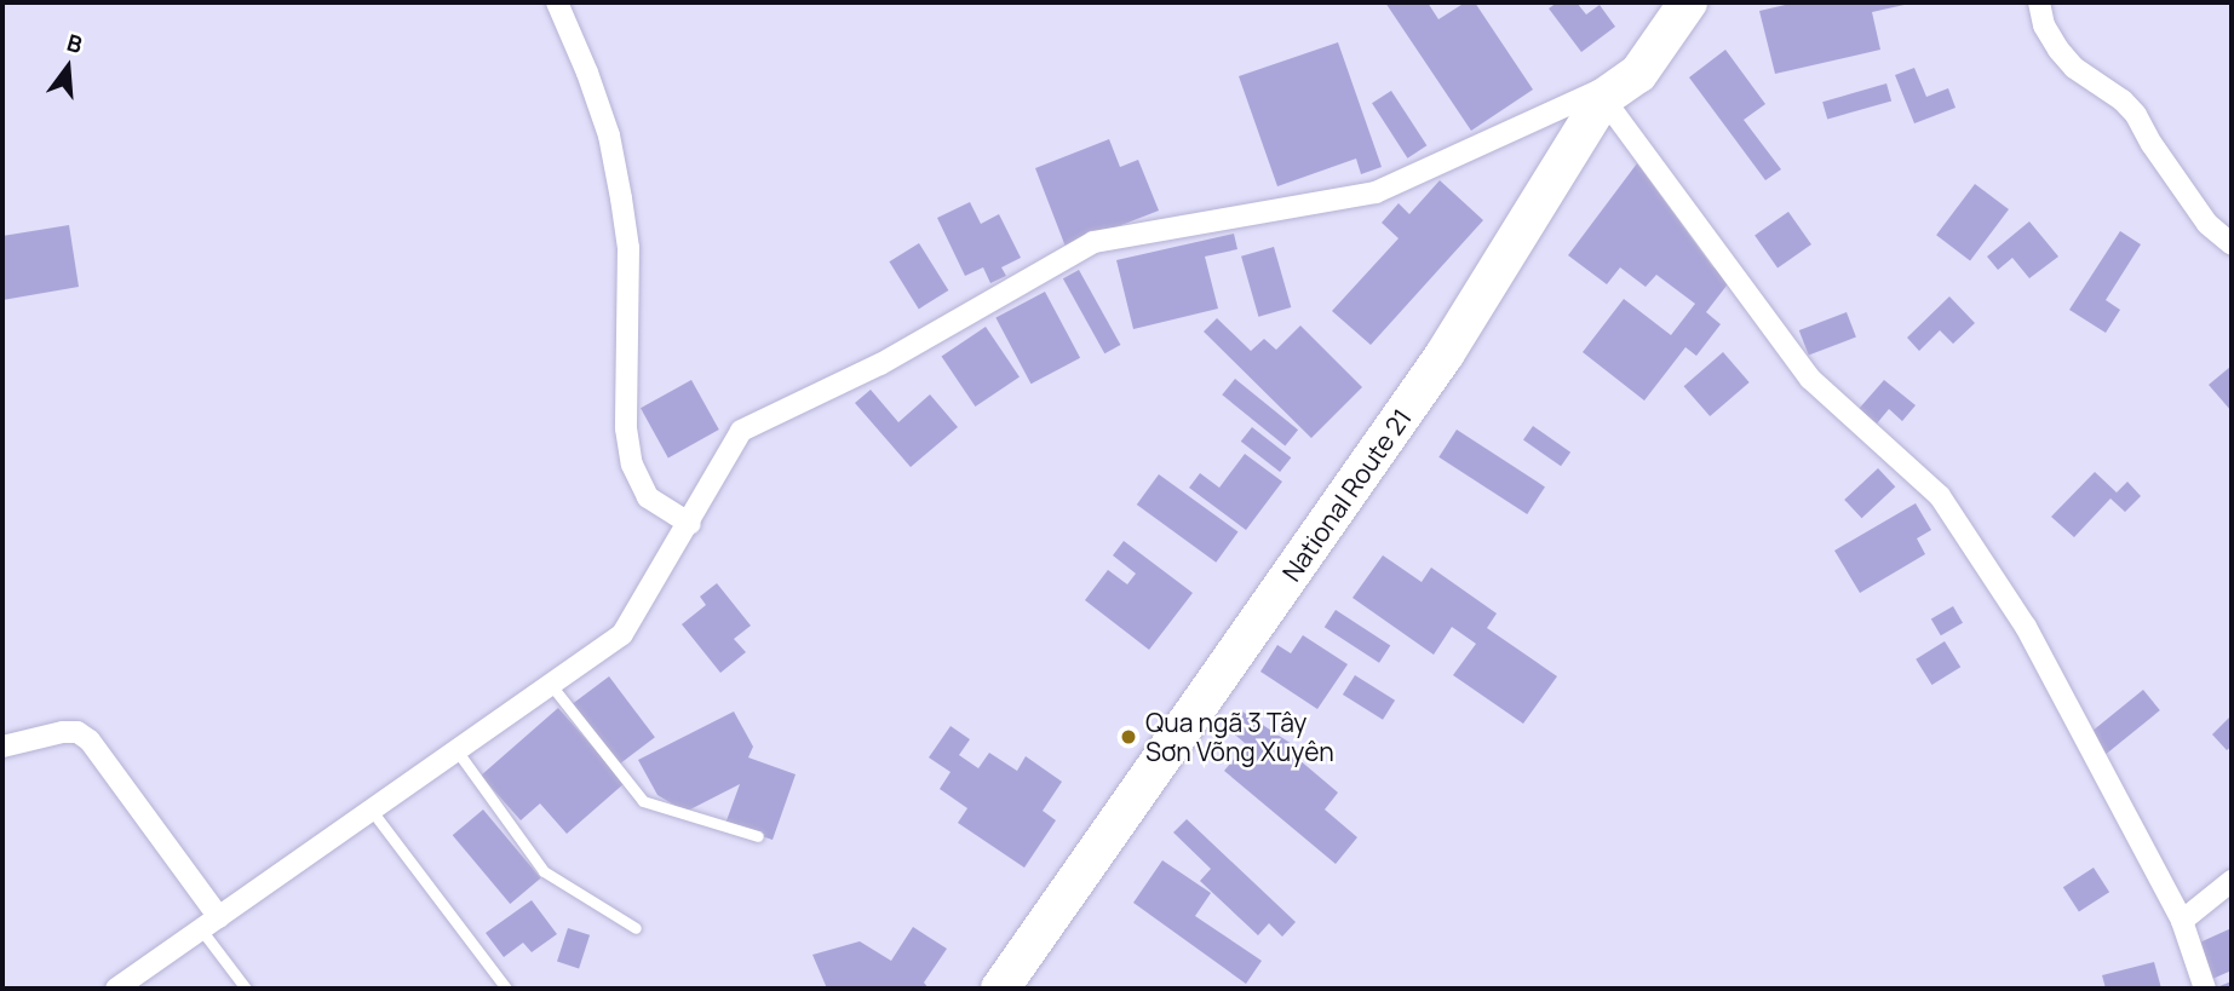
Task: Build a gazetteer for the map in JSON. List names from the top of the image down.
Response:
{
  "streets": {
    "highway": ["National Route 21"]
  },
  "places": ["Qua ngã 3 Tây Sơn Võng Xuyên"],
  "north": "top"
}
